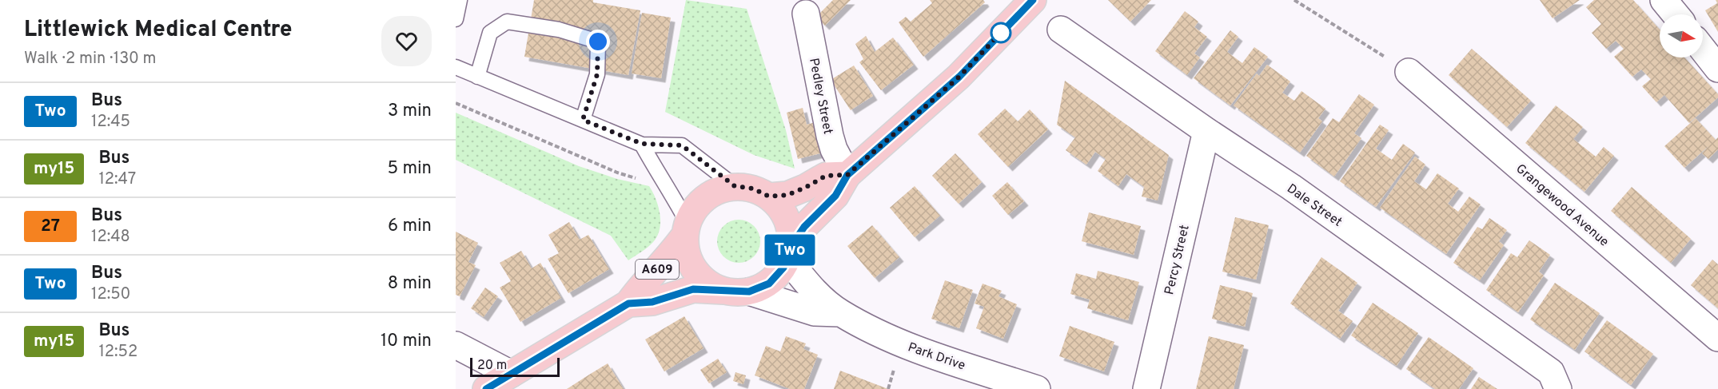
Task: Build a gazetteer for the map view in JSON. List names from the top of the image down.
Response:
{
  "streets": {
    "main road": ["A609"],
    "street": [
      "Pedley Street",
      "Dale Street",
      "Grangewood Avenue",
      "Percy Street",
      "Park Drive"
    ]
  },
  "crossings": [
    ["Pedley Street", "A609"],
    ["Dale Street", "Percy Street"],
    ["A609", "Park Drive"]
  ],
  "lines": ["bus line Two"],
  "scale_bar": "20 m",
  "north": "right",
  "page": {
    "heading": ["Littlewick Medical Centre", "Walk · 2 min · 130 m"],
    "on_map": "Two",
    "list": [
      {
        "mark": "Two",
        "name": "Bus",
        "note": "12:45",
        "value": "3 min"
      },
      {
        "mark": "my15",
        "name": "Bus",
        "note": "12:47",
        "value": "5 min"
      },
      {
        "mark": "27",
        "name": "Bus",
        "note": "12:48",
        "value": "6 min"
      },
      {
        "mark": "Two",
        "name": "Bus",
        "note": "12:50",
        "value": "8 min"
      },
      {
        "mark": "my15",
        "name": "Bus",
        "note": "12:52",
        "value": "10 min"
      }
    ],
    "scale": "20 m"
  }
}
